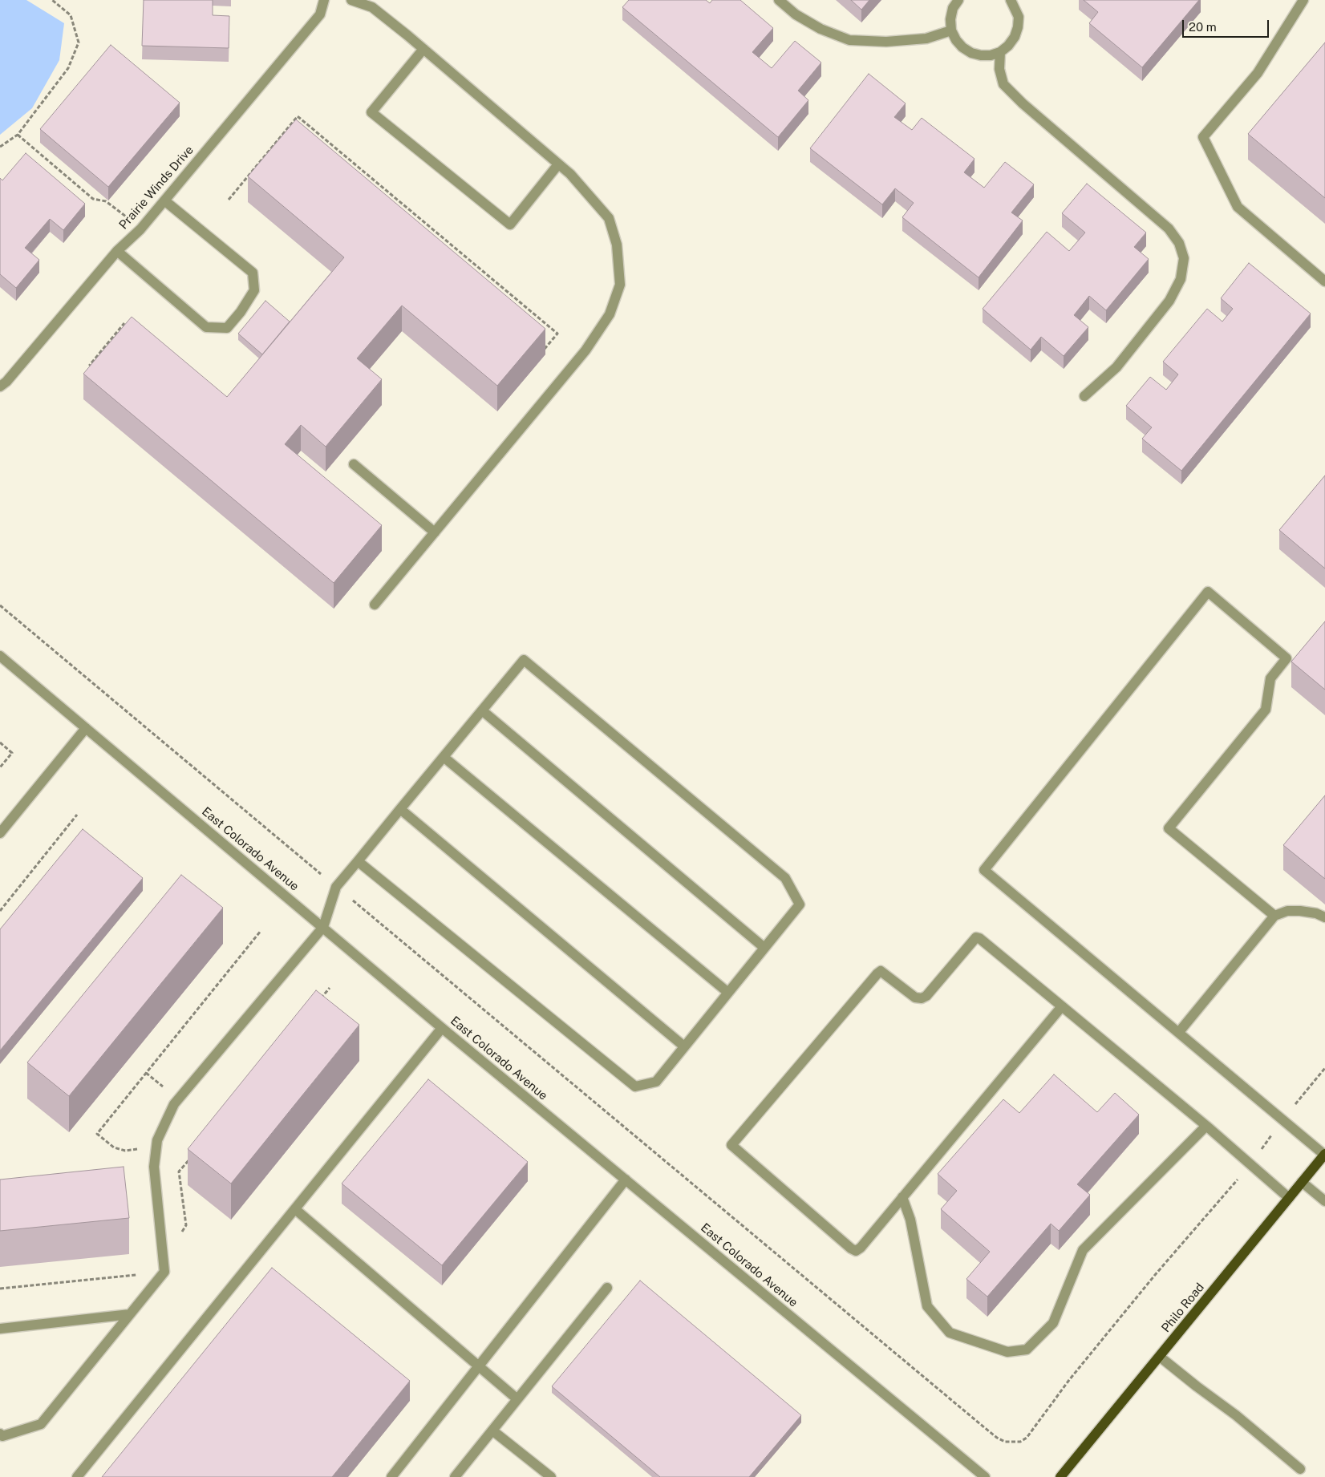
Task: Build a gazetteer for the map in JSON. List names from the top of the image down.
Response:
{
  "streets": {
    "main road": ["Philo Road"],
    "street": ["Prairie Winds Drive", "East Colorado Avenue"]
  },
  "scale_bar": "20 m"
}
